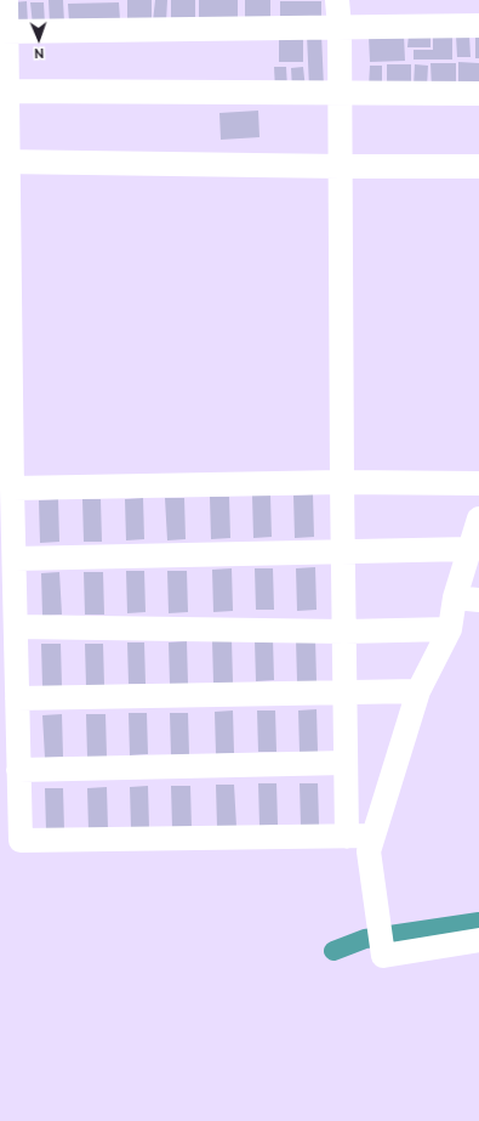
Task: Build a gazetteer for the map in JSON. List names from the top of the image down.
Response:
{
  "north": "bottom"
}
